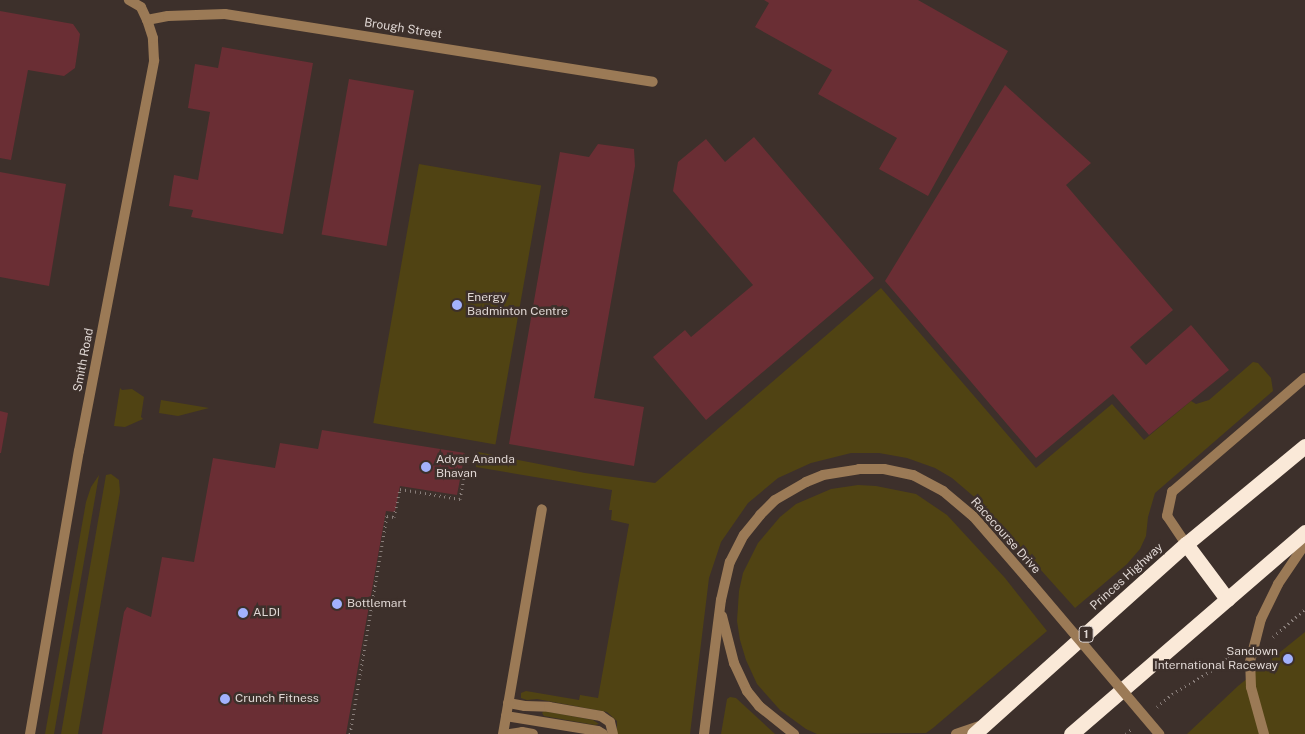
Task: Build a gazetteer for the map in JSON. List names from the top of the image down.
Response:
{
  "streets": {
    "highway": ["Princes Highway", "1"],
    "street": ["Brough Street", "Smith Road", "Racecourse Drive"]
  },
  "crossings": [
    ["Brough Street", "Smith Road"]
  ],
  "places": [
    "Energy Badminton Centre",
    "Adyar Ananda Bhavan",
    "Bottlemart",
    "ALDI",
    "Sandown International Raceway",
    "Crunch Fitness"
  ]
}
